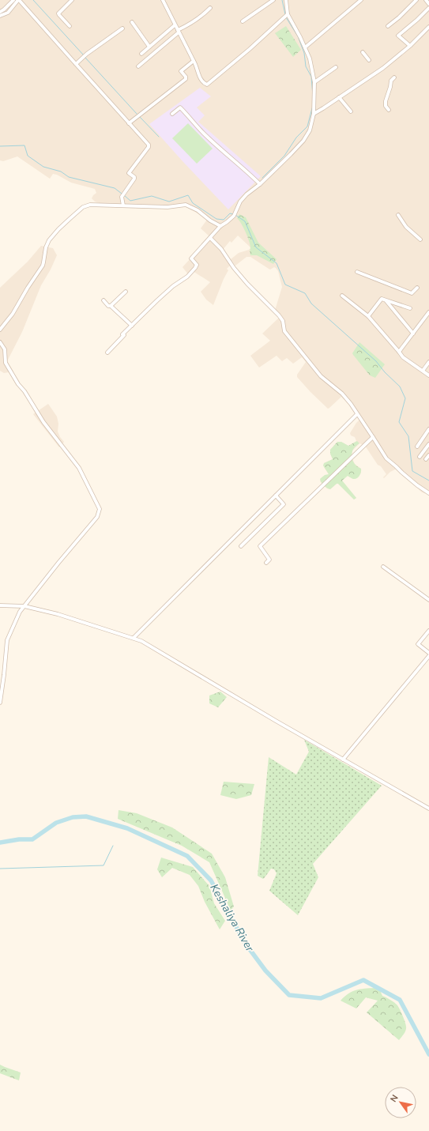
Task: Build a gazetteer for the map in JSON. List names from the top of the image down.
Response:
{
  "water": ["Keshaliya River"],
  "north": "top left"
}
